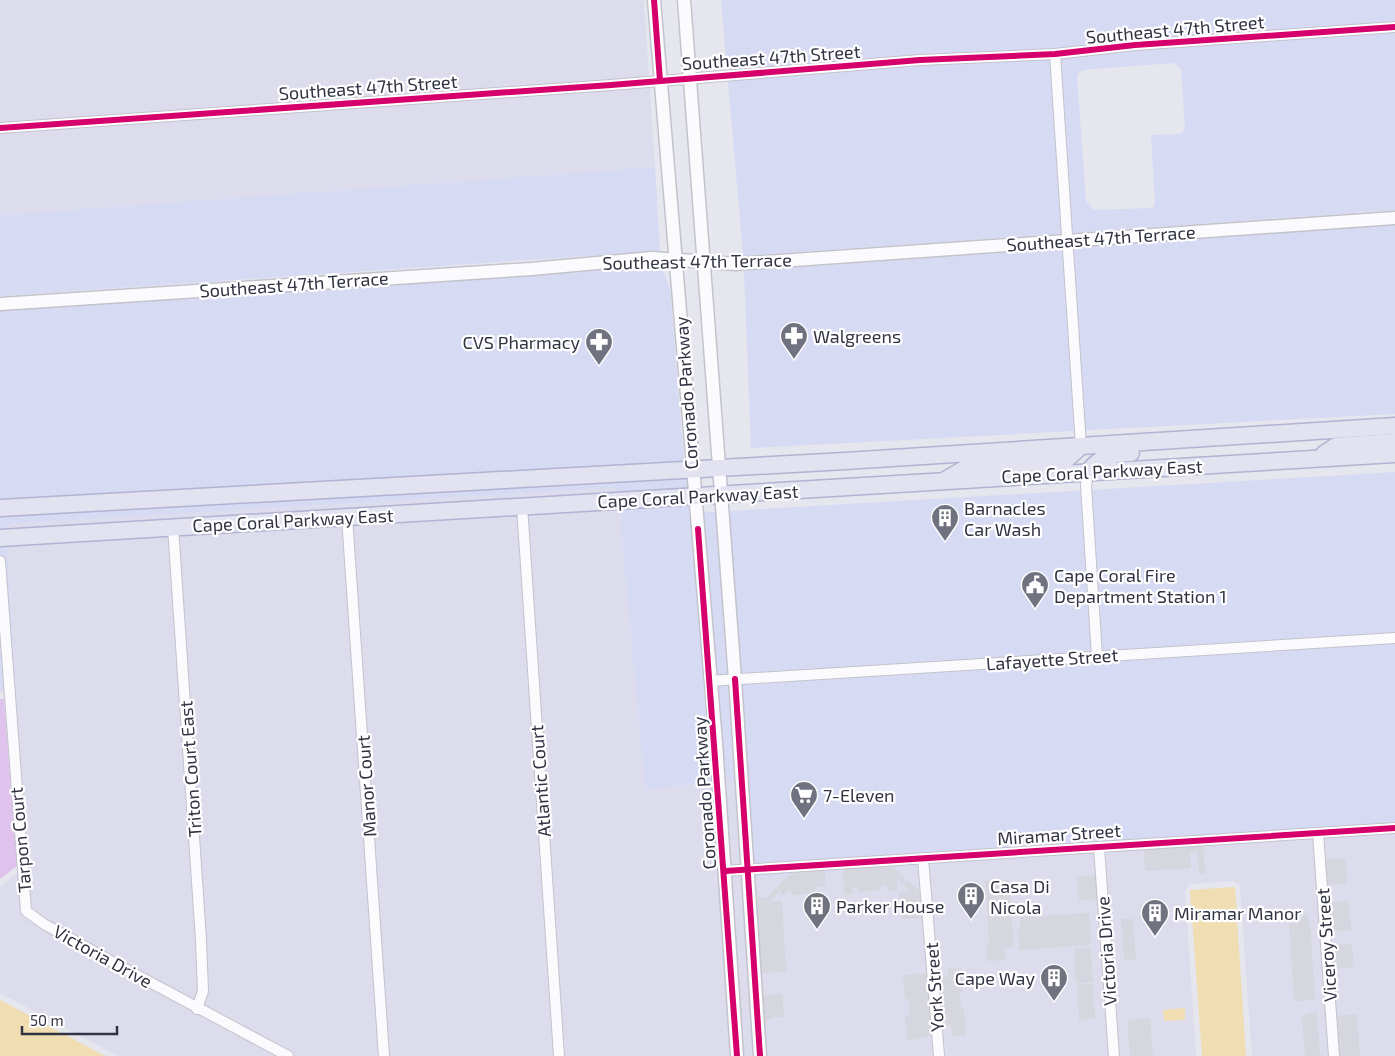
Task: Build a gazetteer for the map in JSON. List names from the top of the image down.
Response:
{
  "streets": {
    "main road": ["Cape Coral Parkway East"],
    "street": [
      "Southeast 47th Street",
      "Southeast 47th Terrace",
      "Coronado Parkway",
      "Lafayette Street",
      "Triton Court East",
      "Atlantic Court",
      "Manor Court",
      "Miramar Street",
      "Tarpon Court",
      "Viceroy Street",
      "Victoria Drive",
      "York Street"
    ]
  },
  "crossings": [
    ["Southeast 47th Street", "Coronado Parkway"],
    ["Southeast 47th Terrace", "Coronado Parkway"],
    ["Coronado Parkway", "Cape Coral Parkway East"],
    ["Coronado Parkway", "Lafayette Street"],
    ["Coronado Parkway", "Miramar Street"],
    ["Cape Coral Parkway East", "Triton Court East"],
    ["Cape Coral Parkway East", "Atlantic Court"],
    ["Cape Coral Parkway East", "Manor Court"],
    ["Triton Court East", "Victoria Drive"],
    ["Miramar Street", "Viceroy Street"],
    ["Miramar Street", "Victoria Drive"],
    ["Miramar Street", "York Street"],
    ["Tarpon Court", "Victoria Drive"]
  ],
  "places": {
    "pharmacy": ["Walgreens", "CVS Pharmacy"],
    "building": [
      "Barnacles Car Wash",
      "Casa Di Nicola",
      "Parker House",
      "Miramar Manor",
      "Cape Way"
    ],
    "public building": ["Cape Coral Fire Department Station 1"],
    "supermarket": ["7-Eleven"]
  },
  "scale_bar": "50 m"
}
